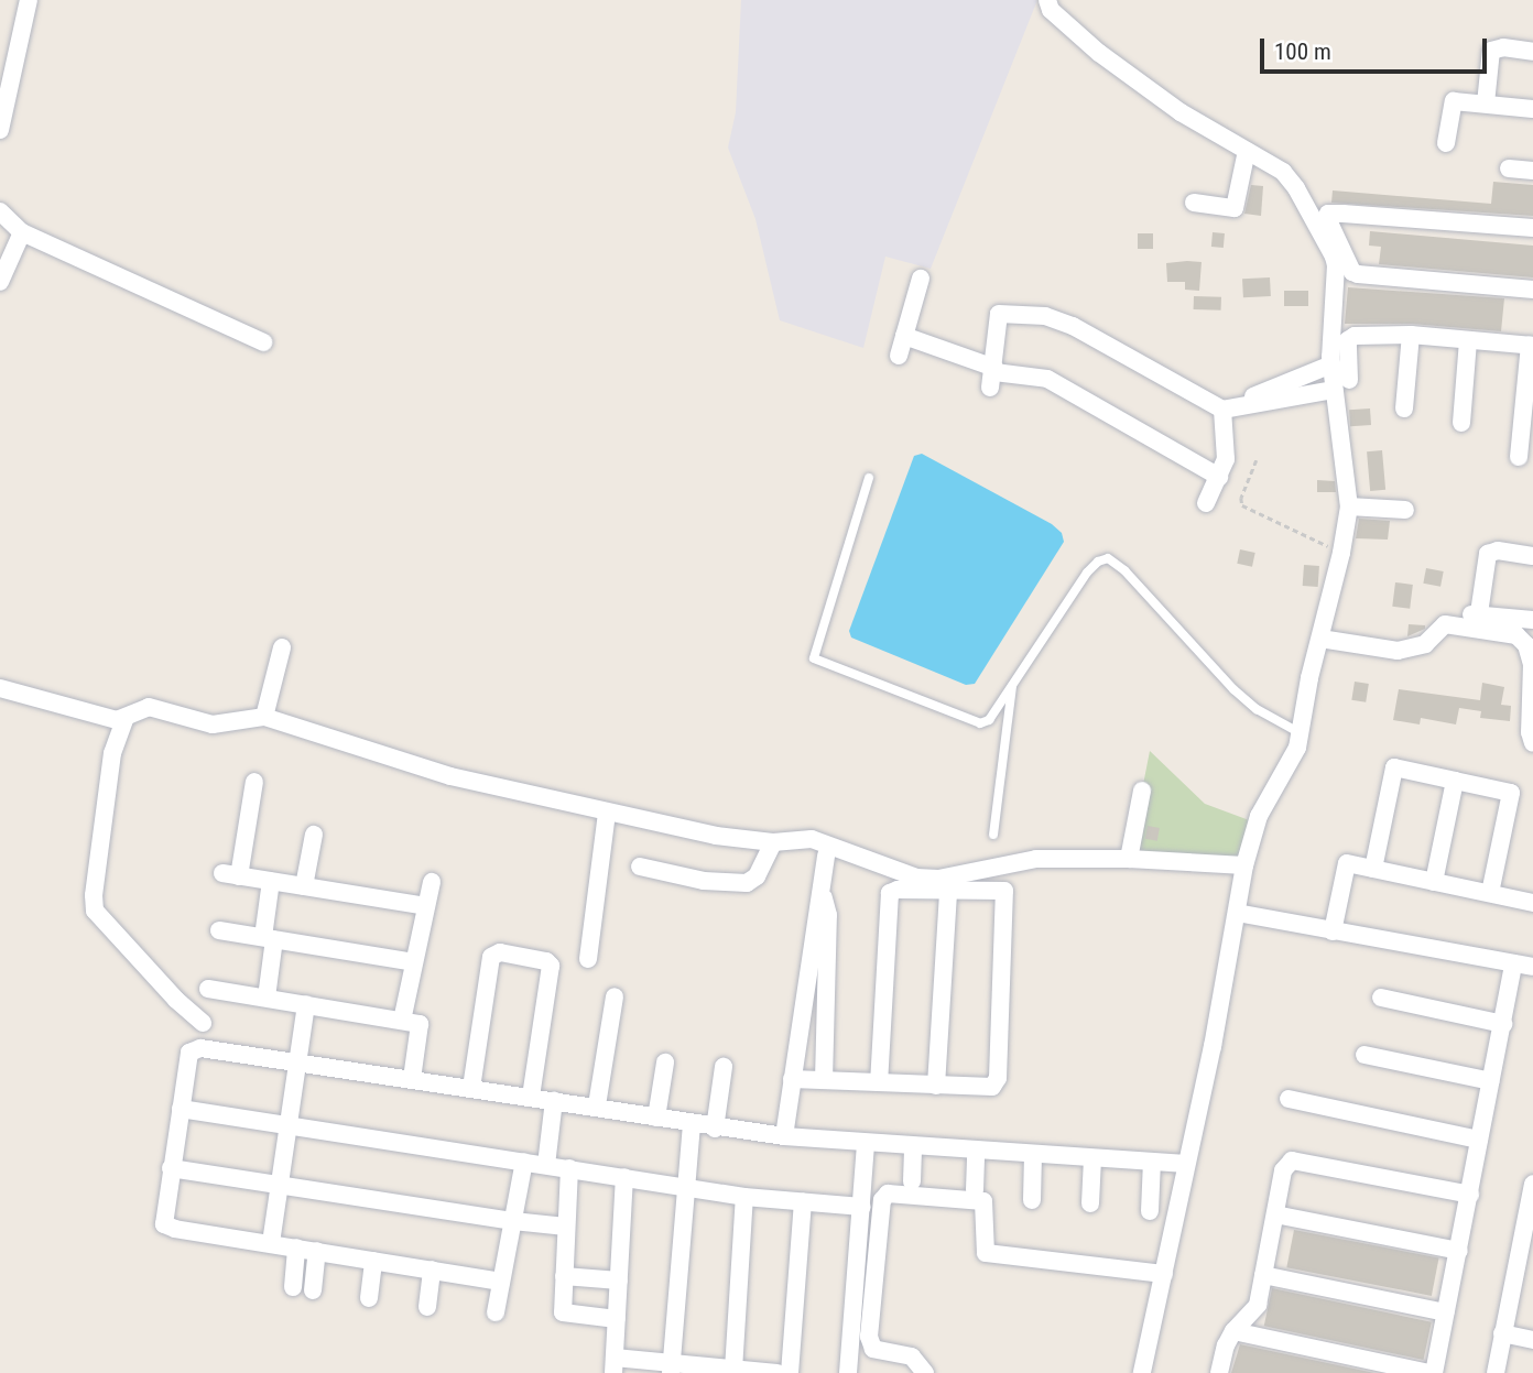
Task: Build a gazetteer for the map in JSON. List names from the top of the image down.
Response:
{
  "scale_bar": "100 m"
}
